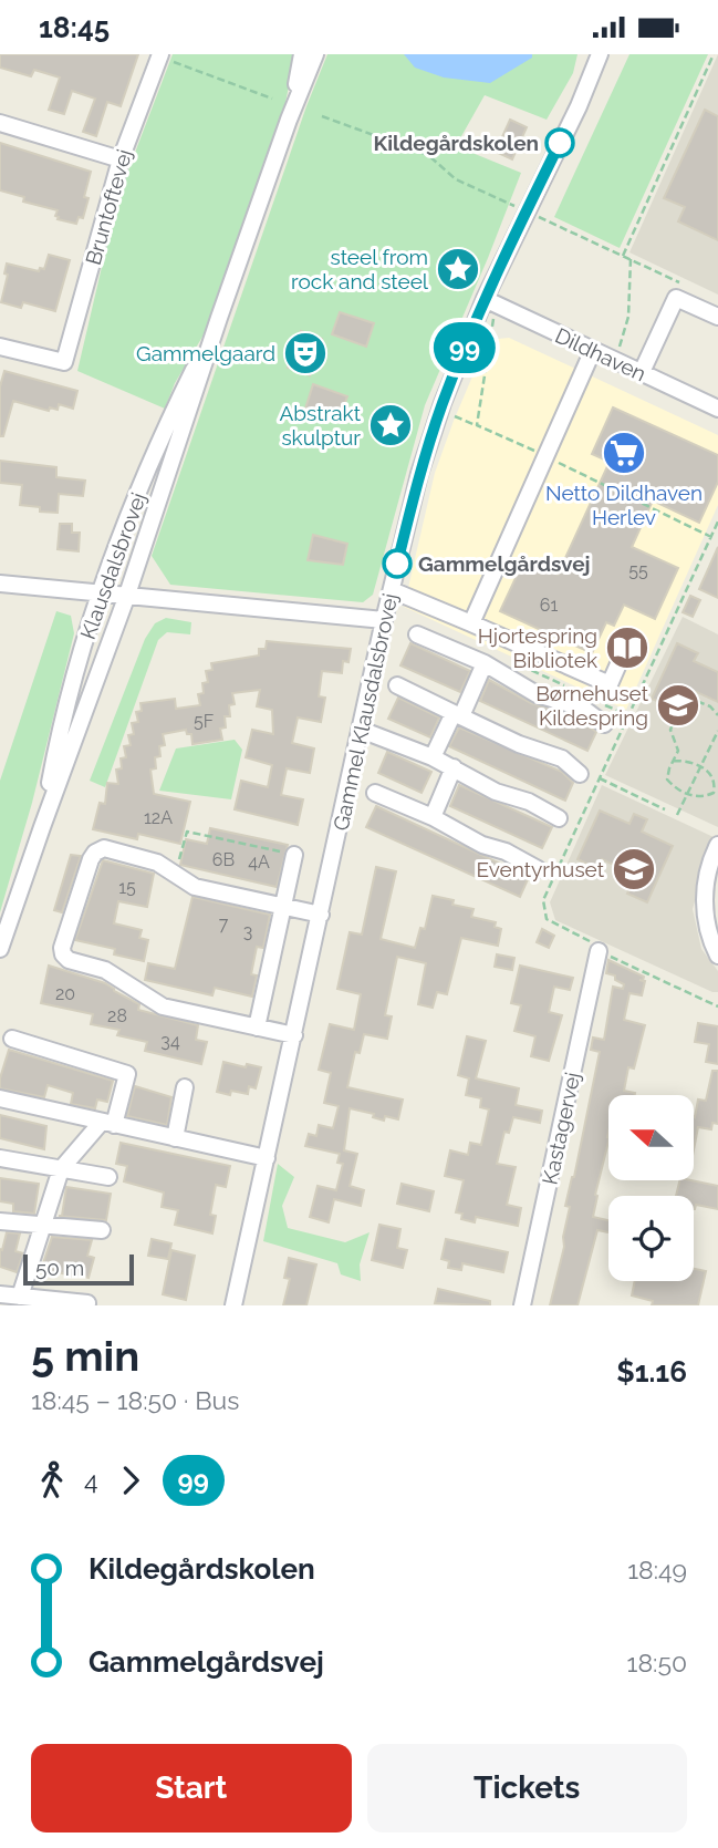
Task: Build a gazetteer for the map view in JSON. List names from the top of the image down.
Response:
{
  "streets": {
    "street": [
      "Bruntoftevej",
      "Dildhaven",
      "Klausdalsbrovej",
      "Gammel Klausdalsbrovej",
      "Kastagervej"
    ]
  },
  "crossings": [
    ["Dildhaven", "Gammel Klausdalsbrovej"]
  ],
  "places": {
    "other": ["Kildegårdskolen", "Gammelgårdsvej"],
    "place": ["steel from rock and steel", "Abstrakt skulptur"],
    "theatre": ["Gammelgaard"],
    "supermarket": ["Netto Dildhaven Herlev"],
    "library": ["Hjortespring Bibliotek"],
    "school or university": ["Børnehuset Kildespring", "Eventyrhuset"]
  },
  "lines": ["bus line 99"],
  "house_numbers": [
    "55",
    "61",
    "5F",
    "12A",
    "6B",
    "4A",
    "15",
    "7",
    "3",
    "20",
    "28",
    "34"
  ],
  "scale_bar": "50 m",
  "north": "left",
  "page": {
    "status": "18:45",
    "on_map": "99",
    "scale": "50 m",
    "heading": ["5 min", "18:45 – 18:50 · Bus", "$1.16"],
    "legs": ["4", "99"],
    "list": [
      {
        "name": "Kildegårdskolen",
        "value": "18:49"
      },
      {
        "name": "Gammelgårdsvej",
        "value": "18:50"
      }
    ],
    "buttons": ["Start", "Tickets"]
  }
}
